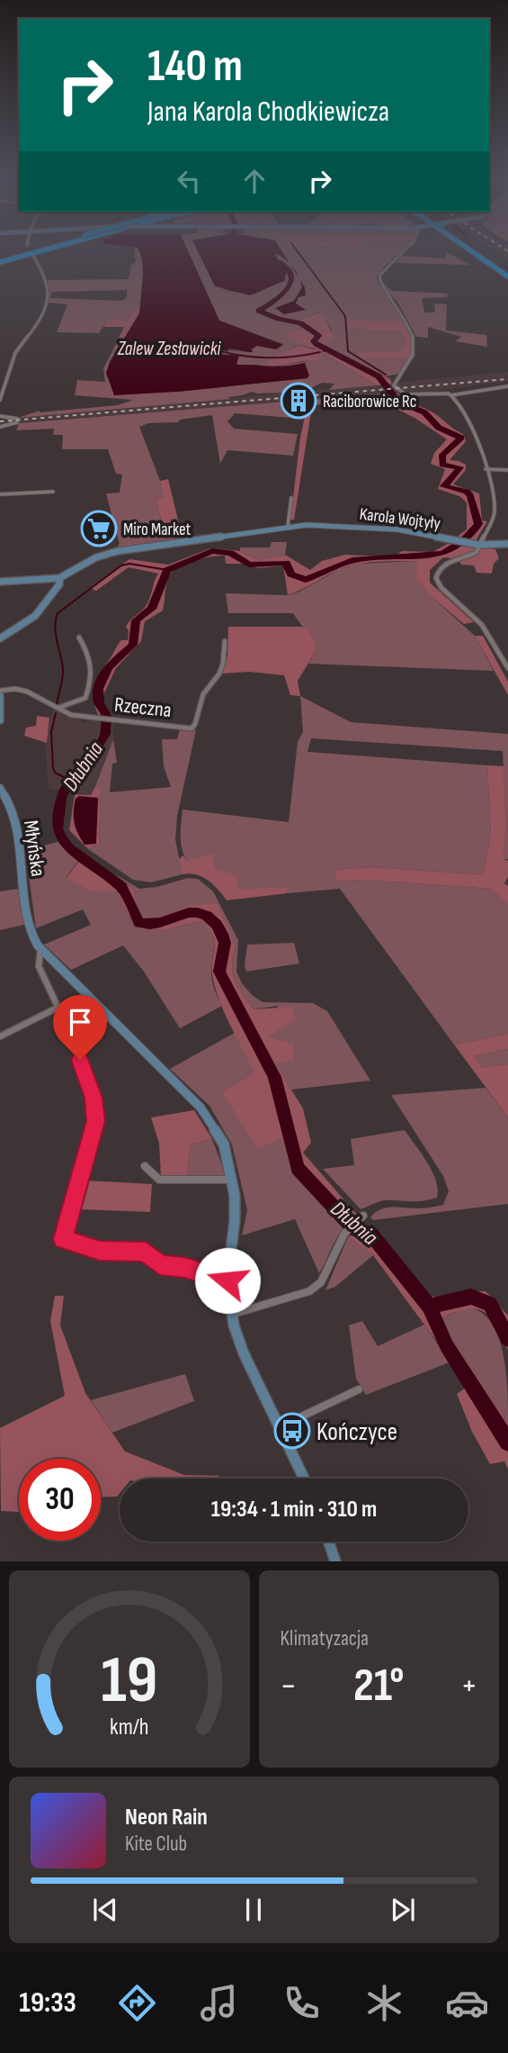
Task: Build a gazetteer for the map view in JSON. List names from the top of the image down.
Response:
{
  "streets": {
    "street": ["Karola Wojtyły", "Rzeczna", "Młyńska"]
  },
  "water": ["Zalew Zesławicki", "Dłubnia"],
  "places": {
    "building": ["Raciborowice Rc"],
    "supermarket": ["Miro Market"],
    "bus stop": ["Kończyce"]
  },
  "page": {
    "turn": ["140 m", "Jana Karola Chodkiewicza"],
    "limit": "30",
    "trip": "19:34 · 1 min · 310 m",
    "tile": "Klimatyzacja",
    "heat": ["−", "21°", "+"],
    "song": ["Neon Rain", "Kite Club"],
    "tabs": "19:33",
    "gauge": ["19", "km/h"]
  }
}
